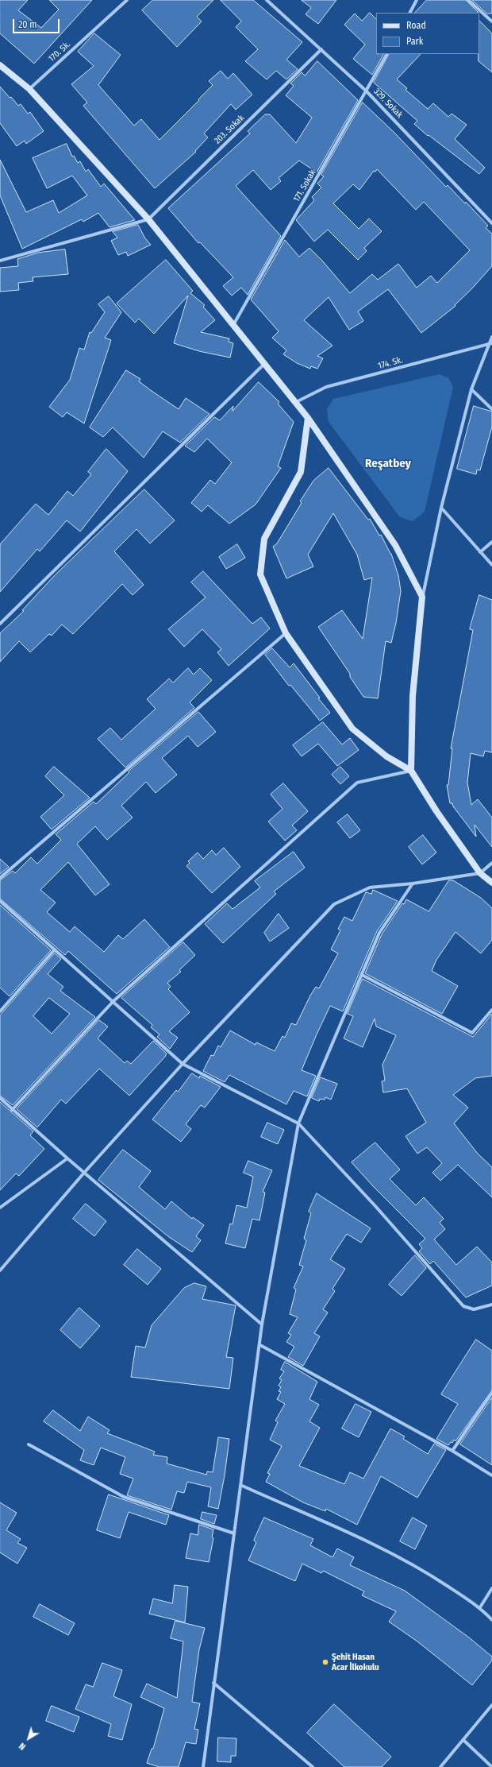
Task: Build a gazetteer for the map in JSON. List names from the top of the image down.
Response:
{
  "streets": {
    "street": [
      "170. Sk.",
      "329. Sokak",
      "203. Sokak",
      "171. Sokak",
      "174. Sk."
    ]
  },
  "crossings": [
    ["329. Sokak", "203. Sokak"],
    ["329. Sokak", "171. Sokak"]
  ],
  "districts": ["Reşatbey"],
  "places": ["Şehit Hasan Acar İlkokulu"],
  "legend": ["Road", "Park"],
  "scale_bar": "20 m",
  "north": "bottom left"
}
